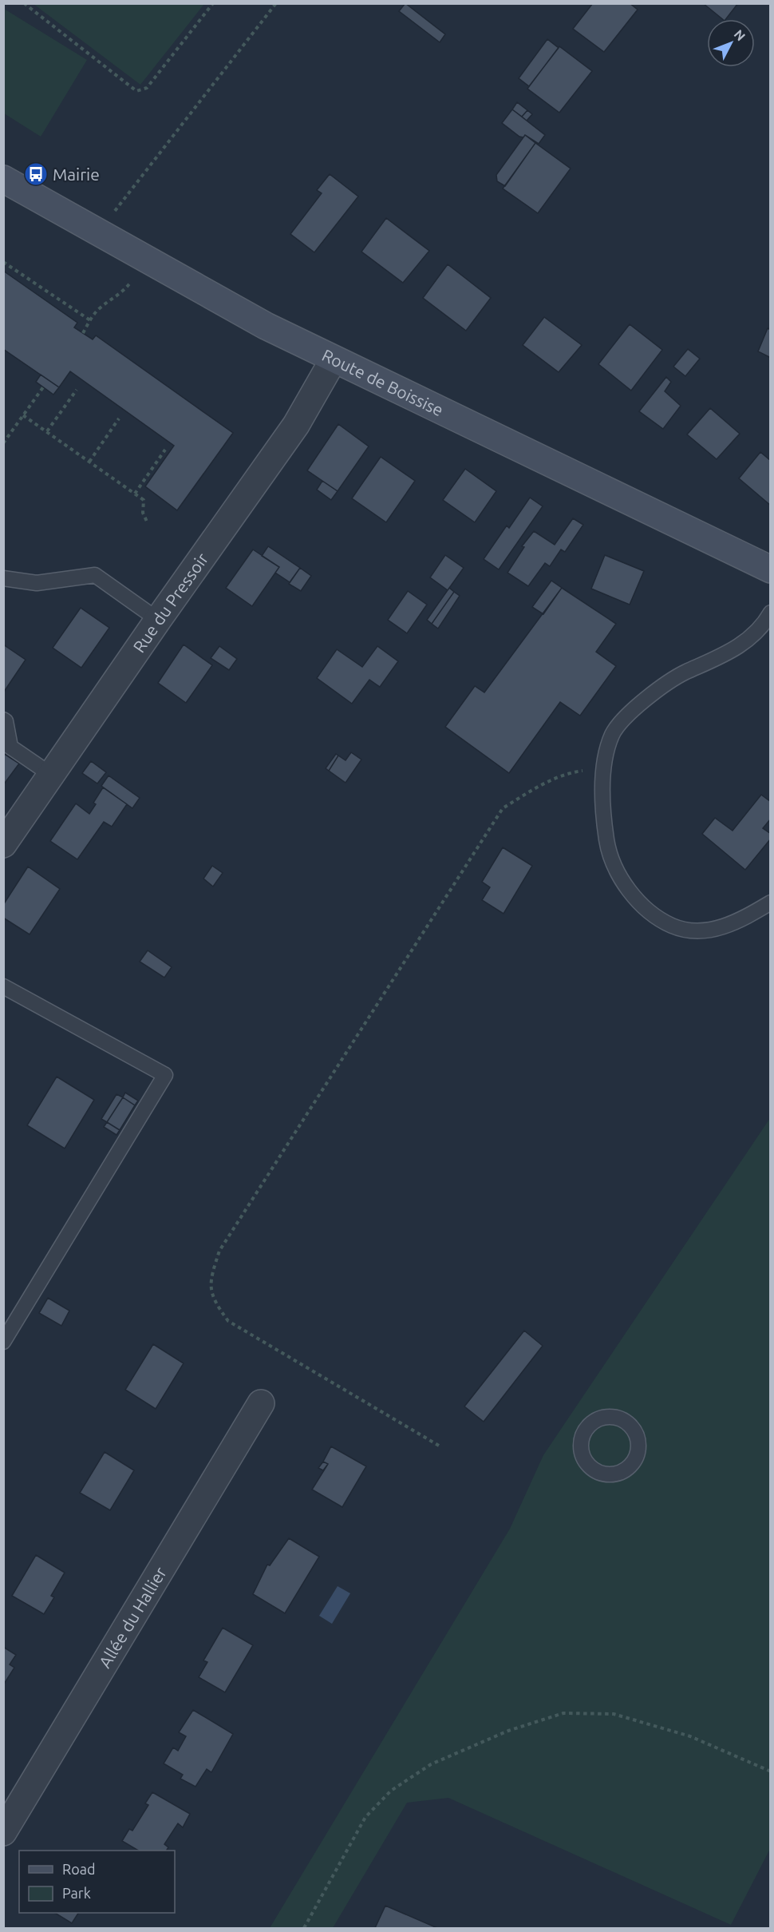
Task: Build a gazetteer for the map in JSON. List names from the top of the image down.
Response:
{
  "streets": {
    "street": ["Route de Boissise", "Rue du Pressoir", "Allée du Hallier"]
  },
  "crossings": [
    ["Route de Boissise", "Rue du Pressoir"]
  ],
  "places": {
    "bus stop": ["Mairie"]
  },
  "legend": ["Road", "Park"],
  "north": "top right"
}
